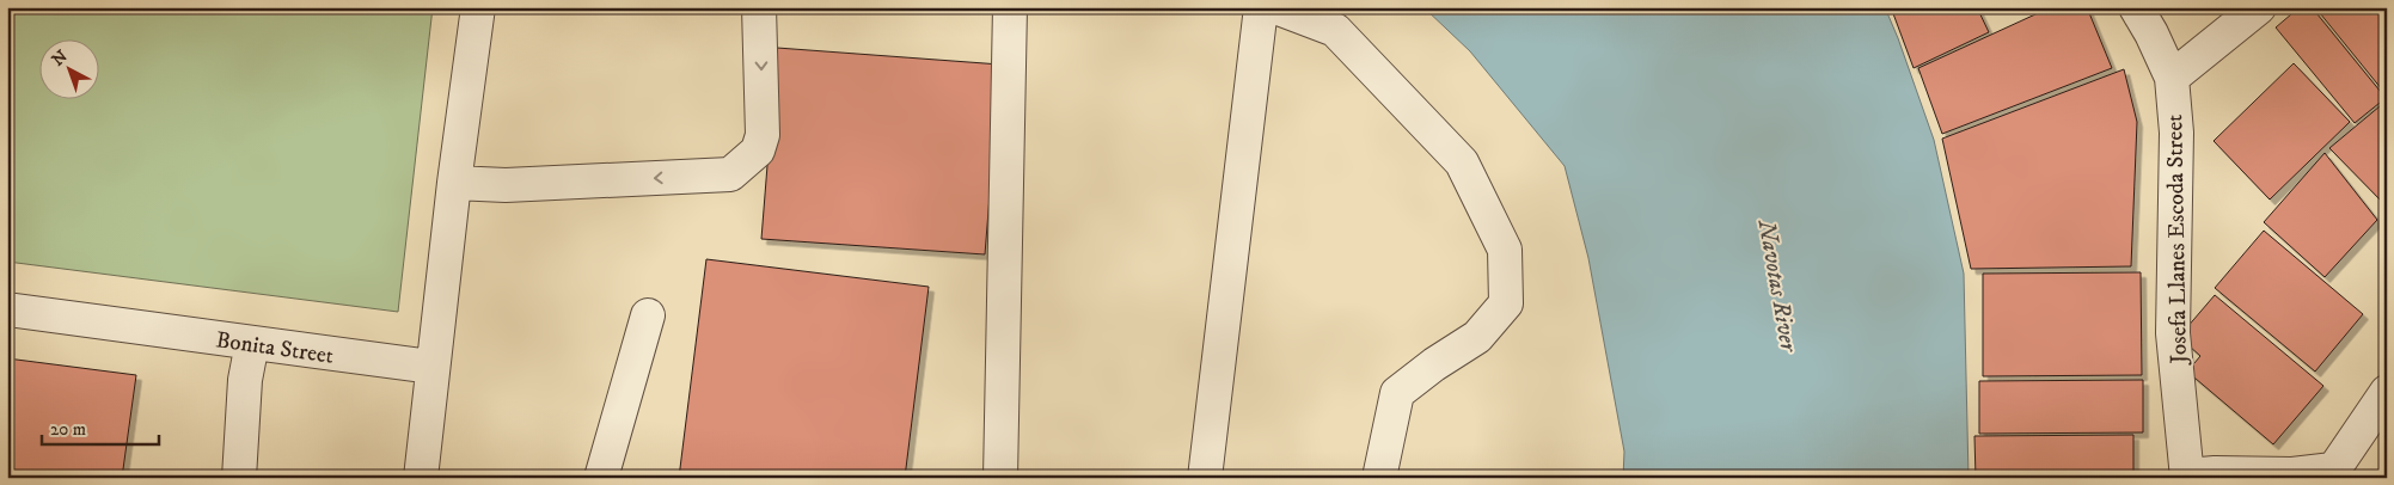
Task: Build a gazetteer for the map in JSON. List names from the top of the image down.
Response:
{
  "streets": {
    "street": ["Josefa Llanes Escoda Street", "Bonita Street"]
  },
  "water": ["Navotas River"],
  "scale_bar": "20 m",
  "north": "top left"
}
